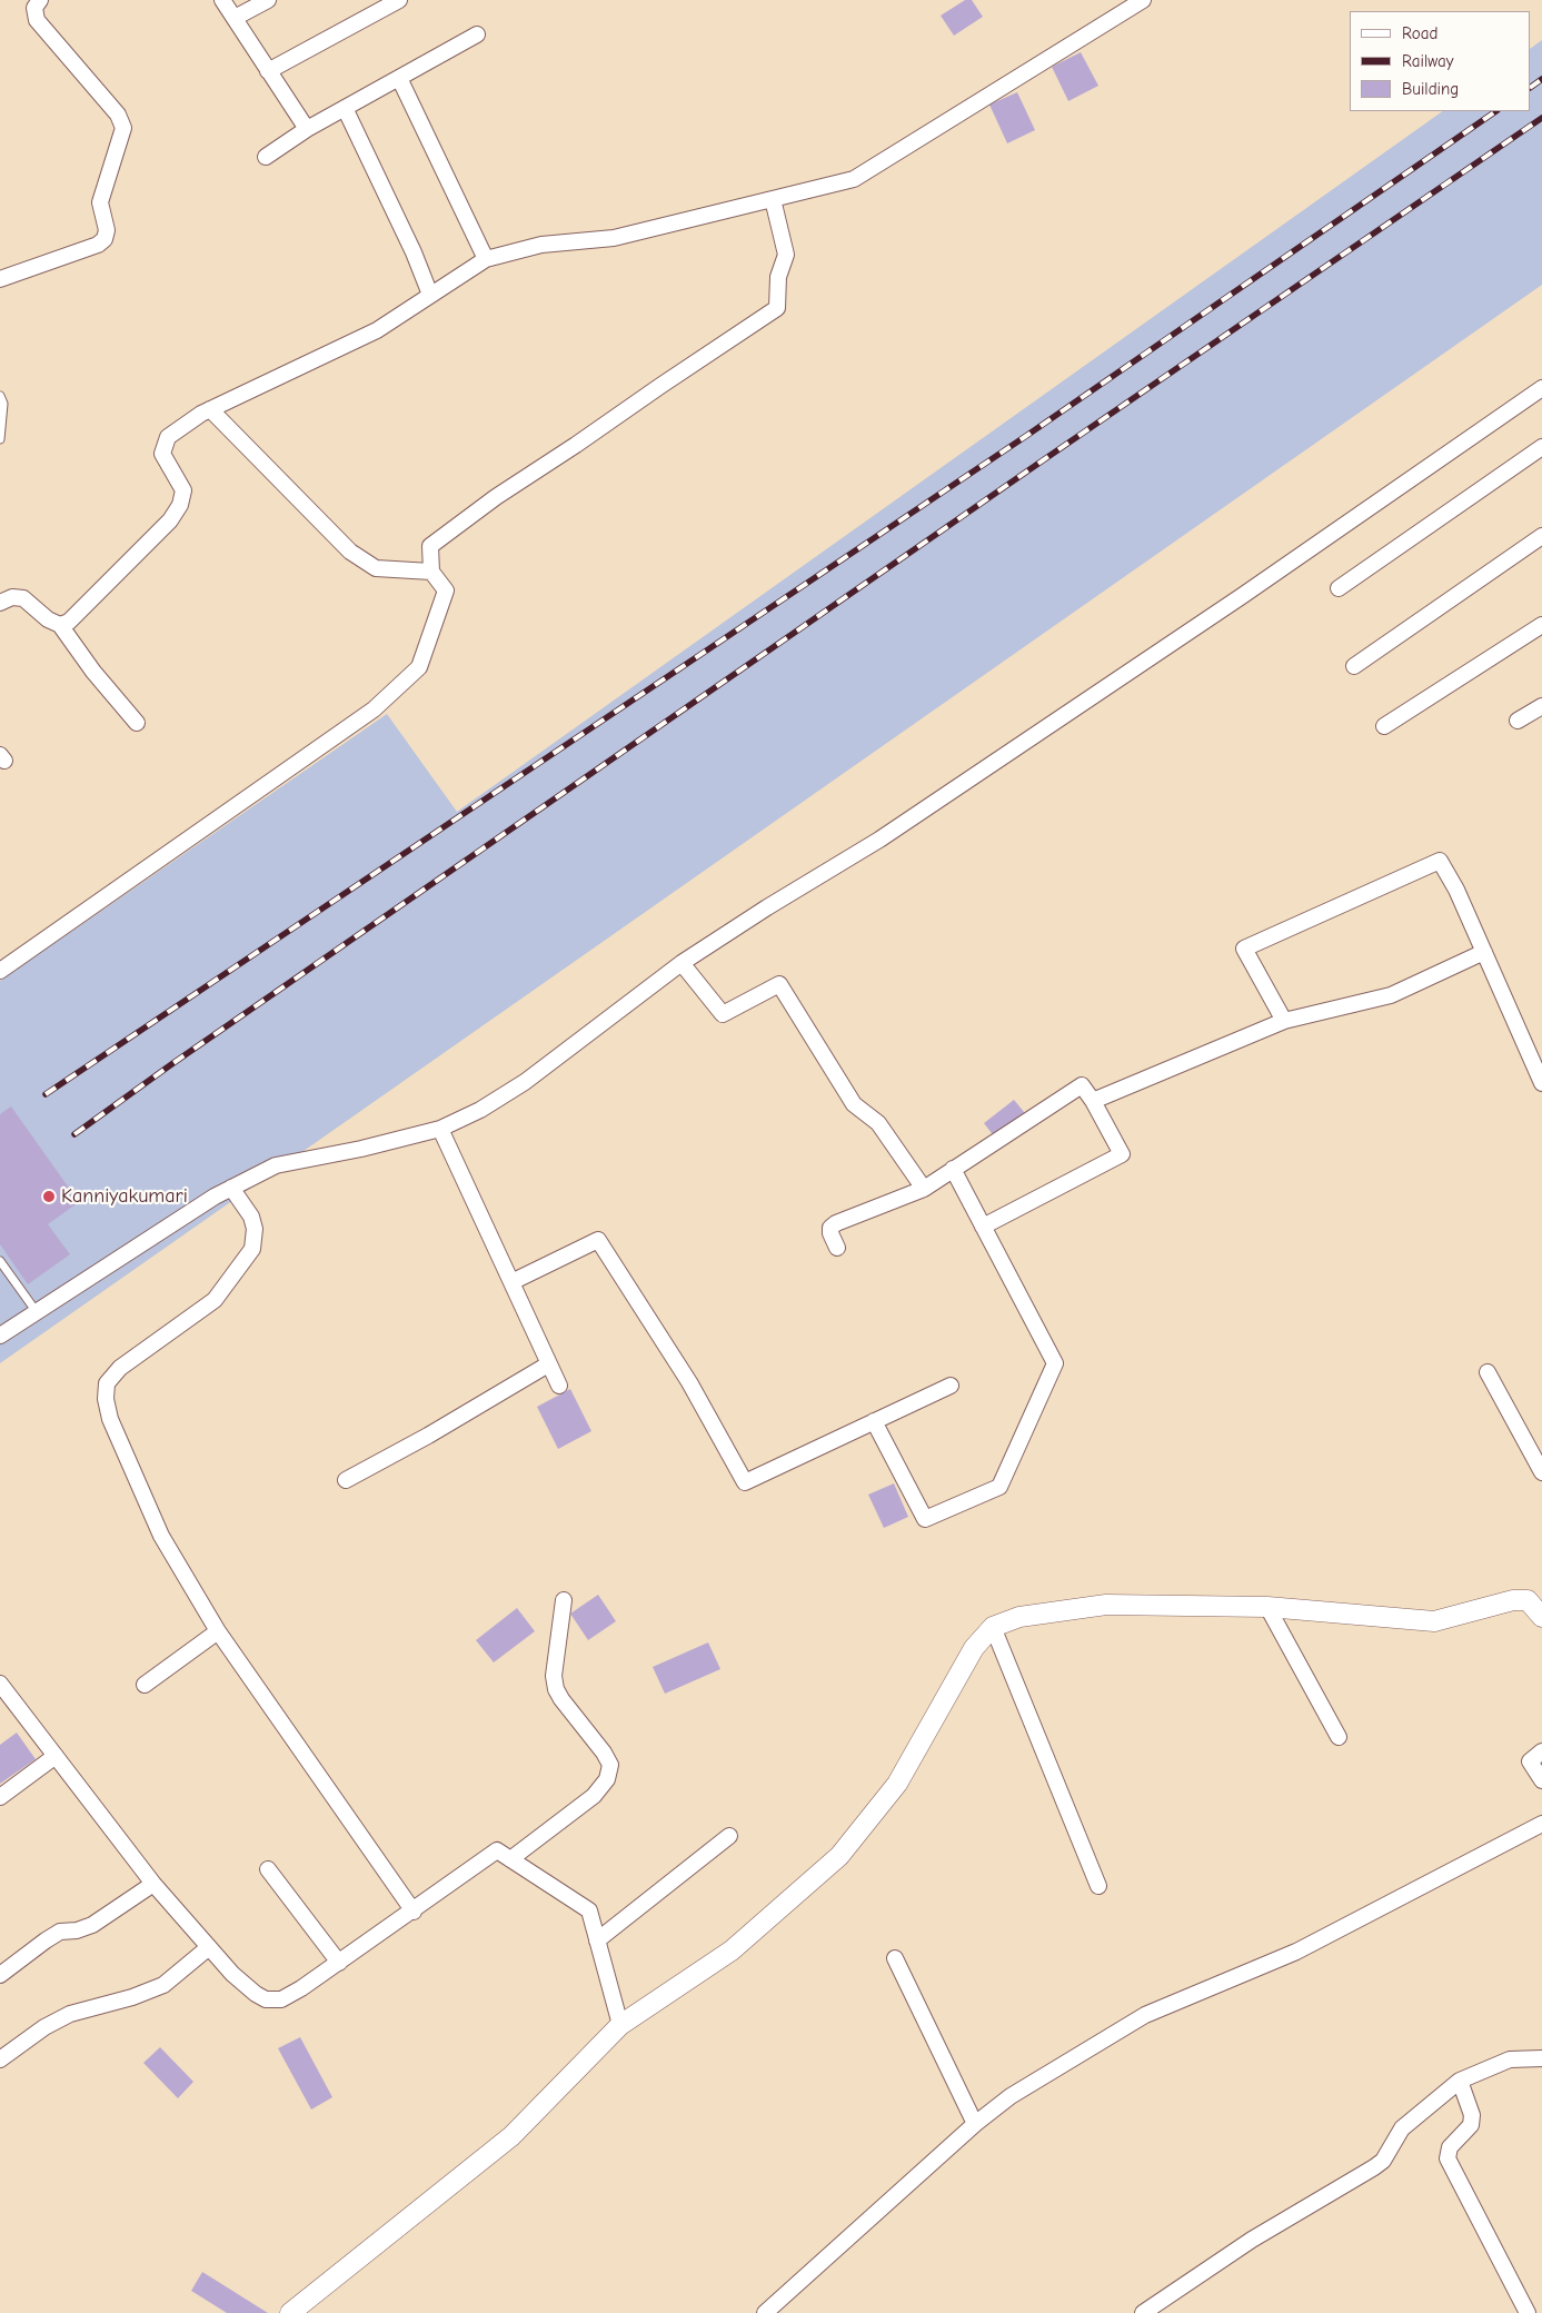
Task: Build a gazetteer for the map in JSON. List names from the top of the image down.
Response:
{
  "places": ["Kanniyakumari"],
  "legend": ["Road", "Railway", "Building"]
}
